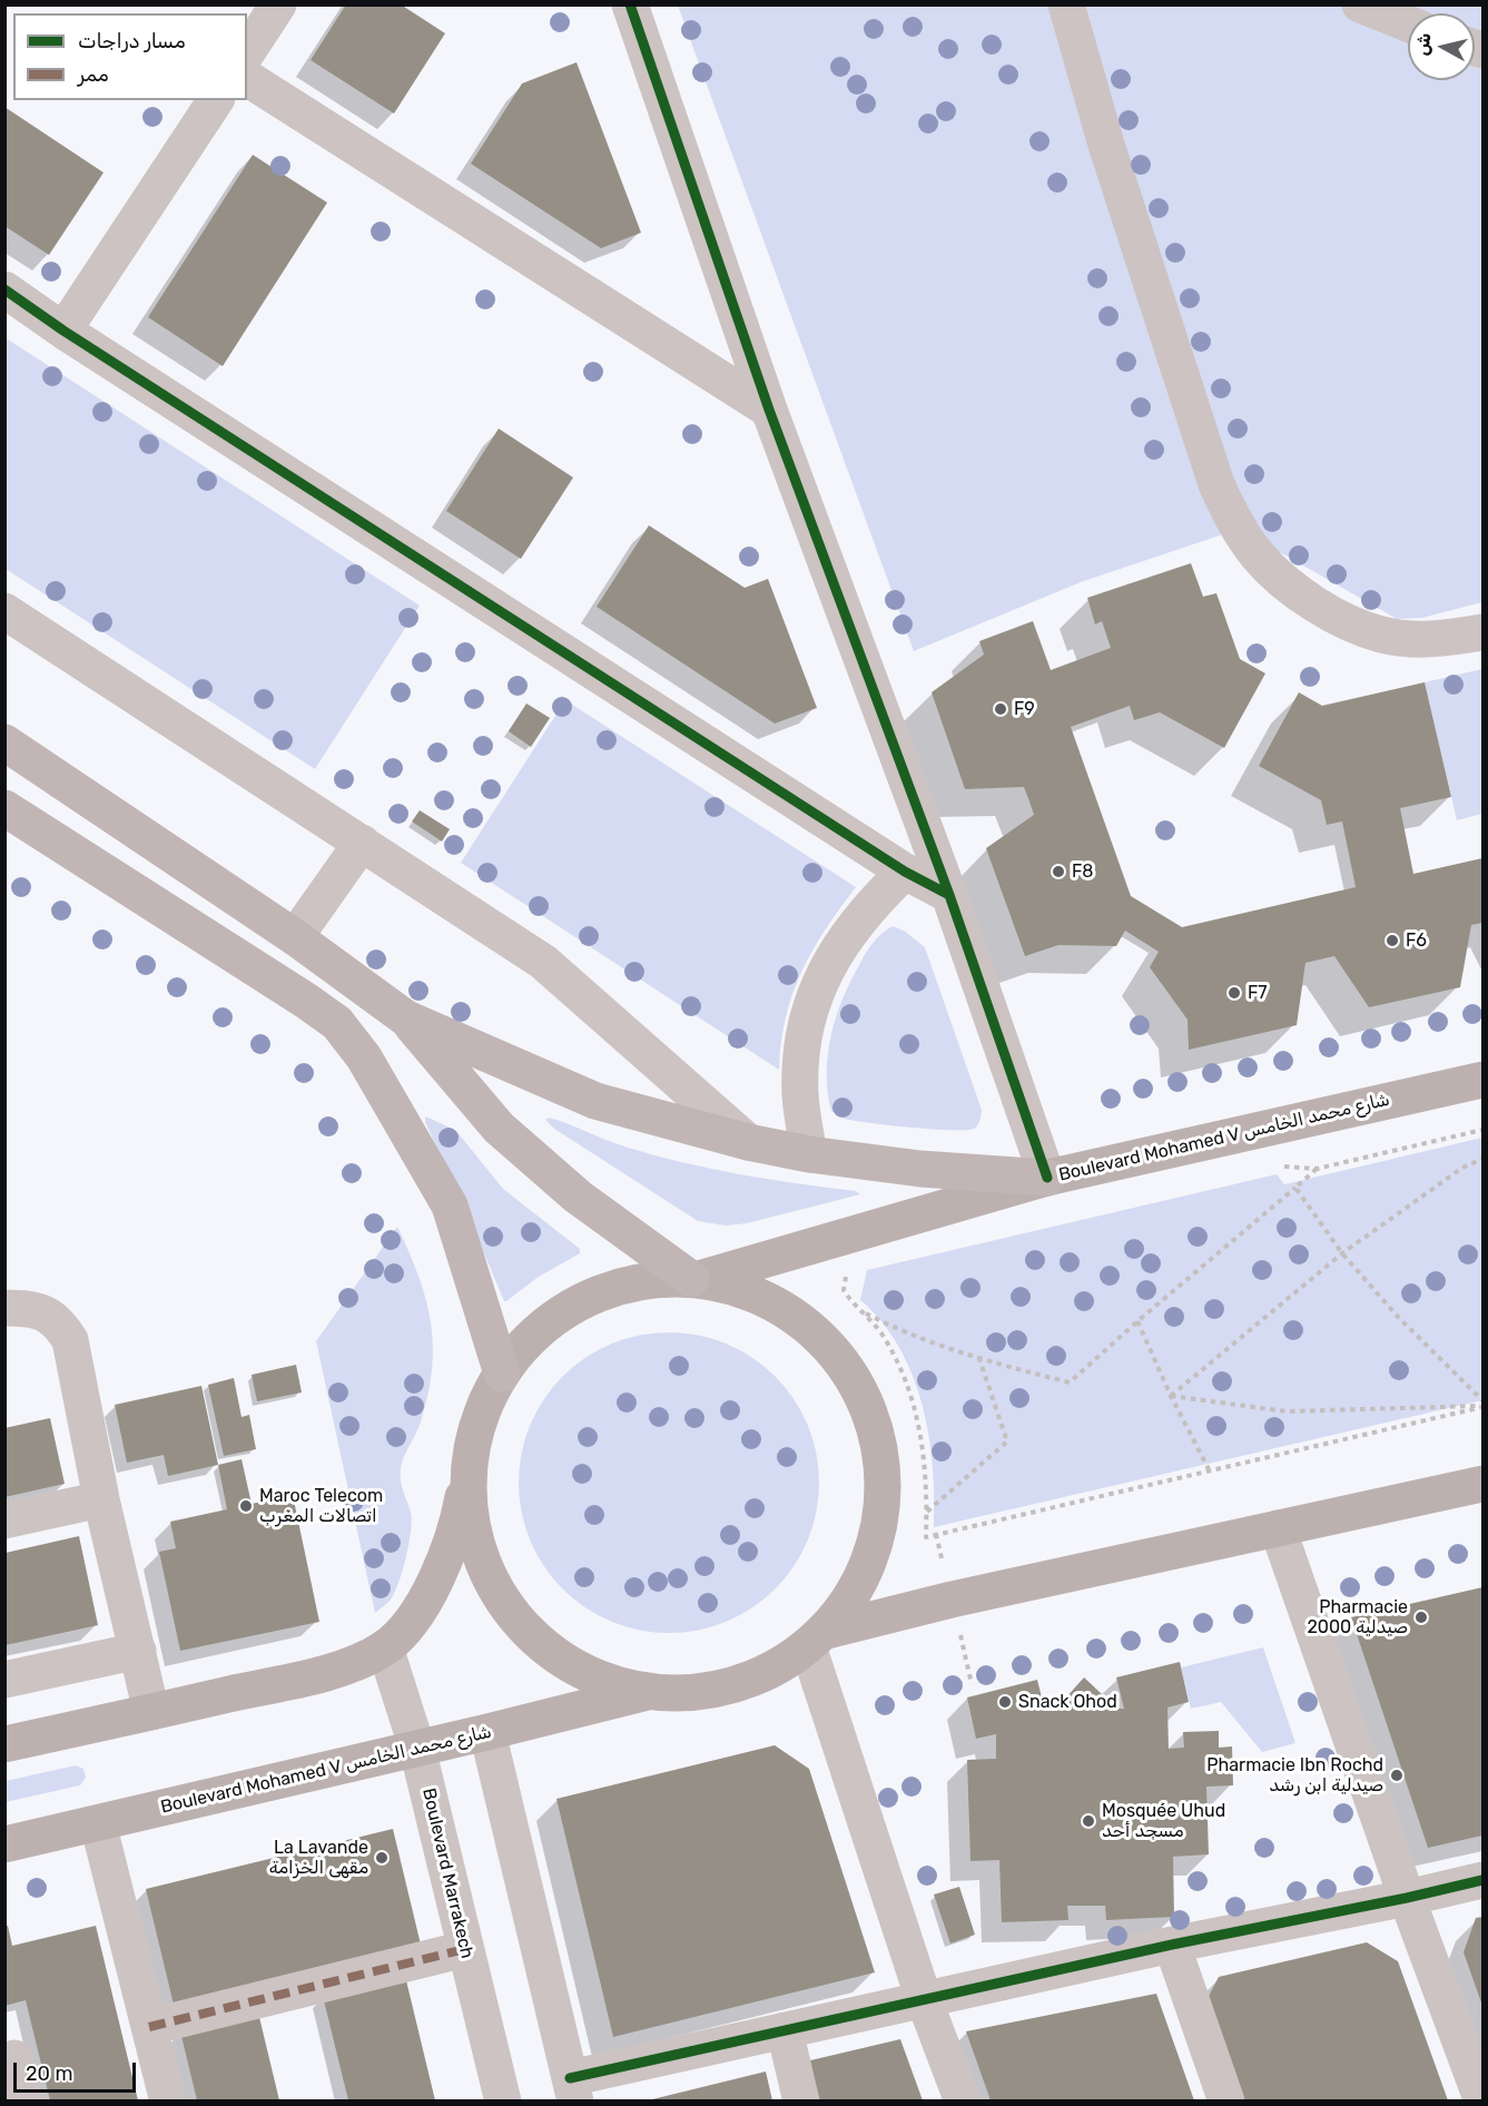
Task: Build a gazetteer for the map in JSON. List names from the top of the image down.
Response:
{
  "streets": {
    "main road": ["Boulevard Mohamed V شارع محمد الخامس"],
    "street": ["Boulevard Marrakech"]
  },
  "crossings": [
    ["Boulevard Mohamed V شارع محمد الخامس", "Boulevard Marrakech"]
  ],
  "places": [
    "F9",
    "F8",
    "F6",
    "F7",
    "Maroc Telecom اتصالات المغرب",
    "Pharmacie 2000 صيدلية",
    "Snack Ohod",
    "Pharmacie Ibn Rochd صيدلية ابن رشد",
    "Mosquée Uhud مسجد أحد",
    "La Lavande مقهى الخزامة"
  ],
  "legend": ["مسار دراجات", "ممر"],
  "scale_bar": "20 m",
  "north": "left"
}
